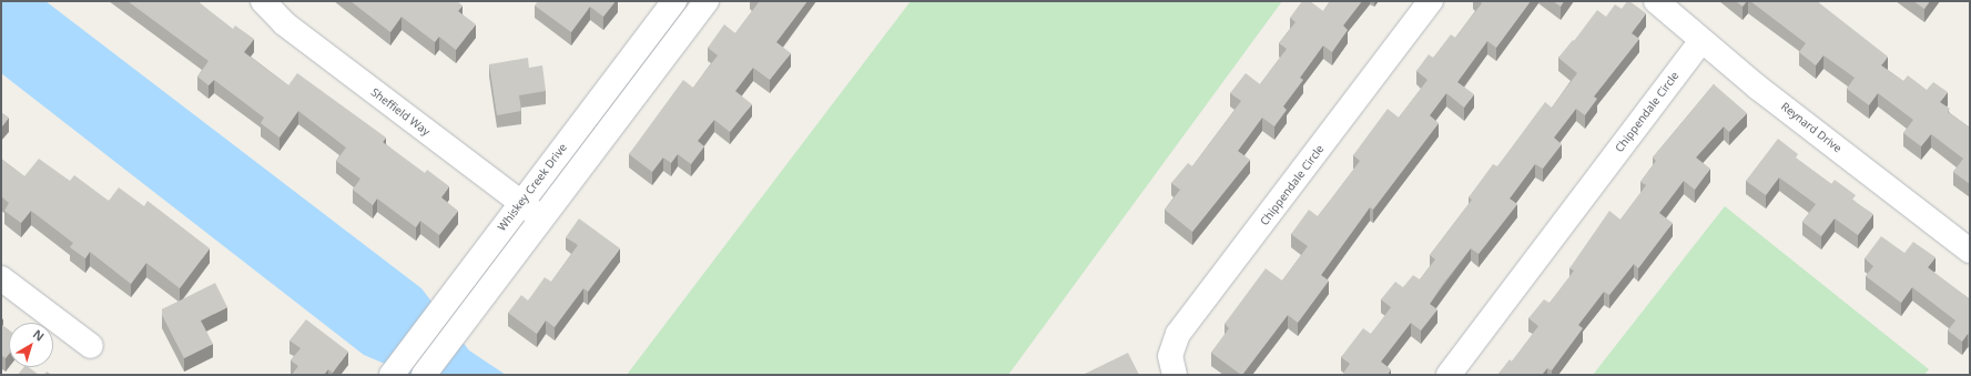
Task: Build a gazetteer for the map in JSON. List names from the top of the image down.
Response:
{
  "streets": {
    "street": [
      "Sheffield Way",
      "Chippendale Circle",
      "Reynard Drive",
      "Whiskey Creek Drive"
    ]
  },
  "crossings": [
    ["Sheffield Way", "Whiskey Creek Drive"],
    ["Chippendale Circle", "Reynard Drive"]
  ],
  "north": "top right"
}
